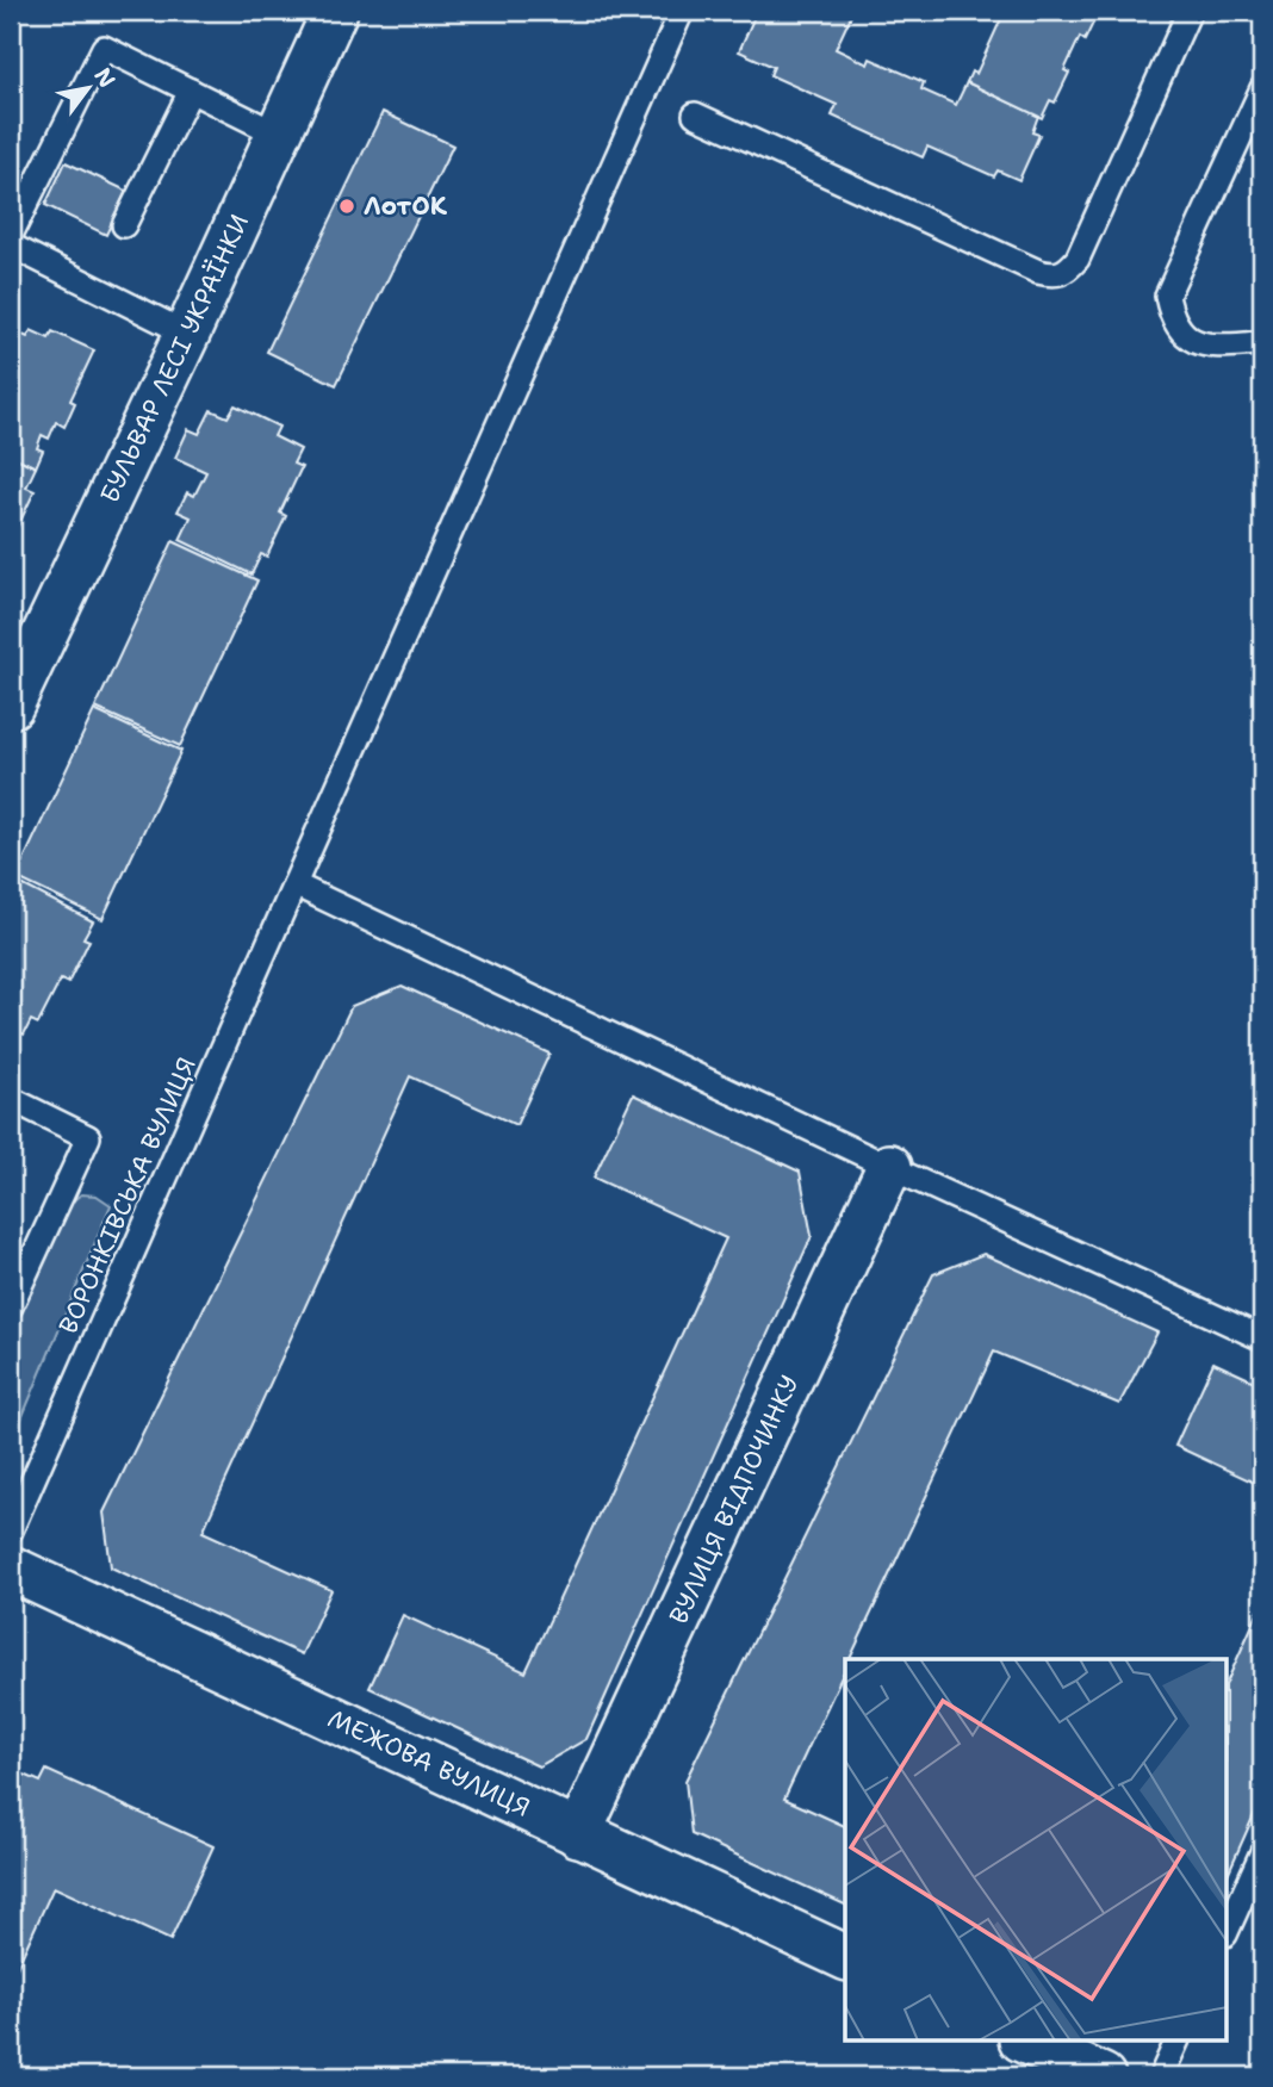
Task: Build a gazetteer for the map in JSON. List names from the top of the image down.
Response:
{
  "streets": {
    "street": ["БУЛЬВАР ЛЕСІ УКРАЇНКИ", "ВУЛИЦЯ ВІДПОЧИНКУ", "МЕЖОВА ВУЛИЦЯ"],
    "lane": ["ВОРОНКІВСЬКА ВУЛИЦЯ"]
  },
  "crossings": [
    ["ВУЛИЦЯ ВІДПОЧИНКУ", "МЕЖОВА ВУЛИЦЯ"]
  ],
  "places": ["ЛотОК"],
  "north": "top right"
}
